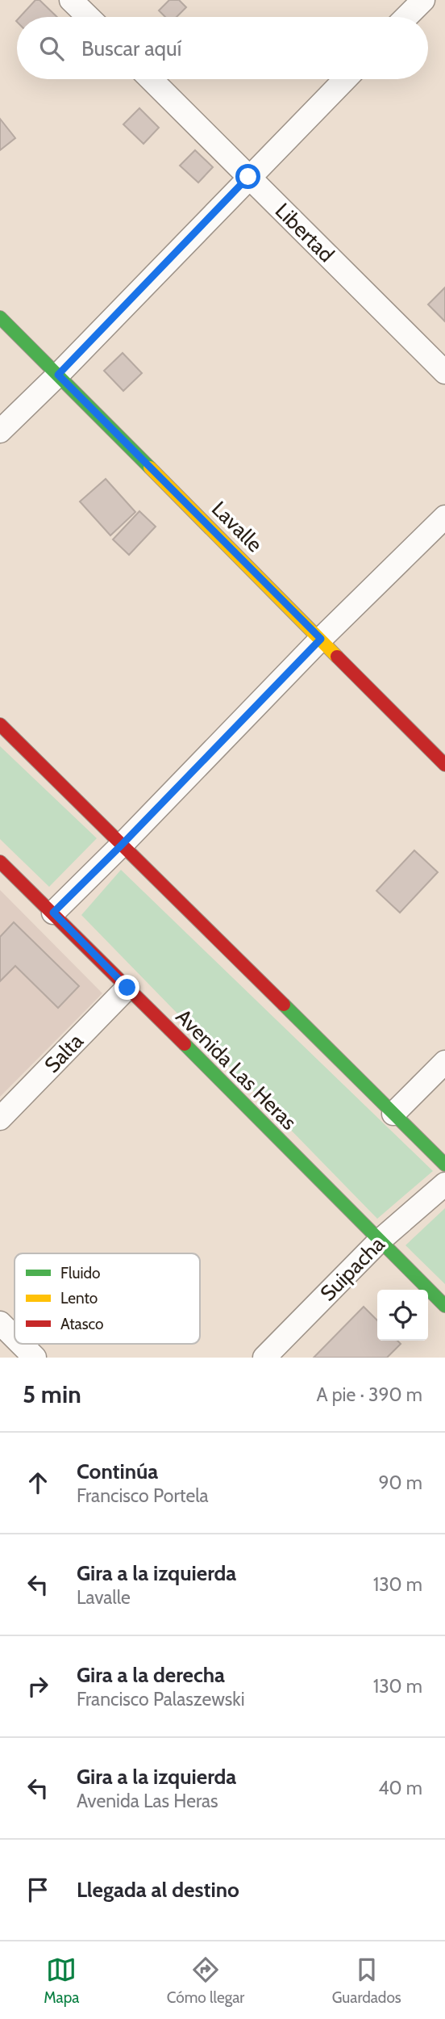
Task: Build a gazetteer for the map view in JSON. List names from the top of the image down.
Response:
{
  "streets": {
    "main road": ["Lavalle", "Avenida Las Heras"],
    "street": ["Libertad", "Salta", "Suipacha"]
  },
  "crossings": [
    ["Salta", "Avenida Las Heras"],
    ["Avenida Las Heras", "Suipacha"]
  ],
  "legend": ["Fluido", "Lento", "Atasco"],
  "page": {
    "search": "Buscar aquí",
    "heading": ["5 min", "A pie · 390 m"],
    "list": [
      ["Continúa", "Francisco Portela", "90 m"],
      ["Gira a la izquierda", "Lavalle", "130 m"],
      ["Gira a la derecha", "Francisco Palaszewski", "130 m"],
      ["Gira a la izquierda", "Avenida Las Heras", "40 m"],
      "Llegada al destino"
    ],
    "nav": ["Mapa", "Cómo llegar", "Guardados"]
  }
}
